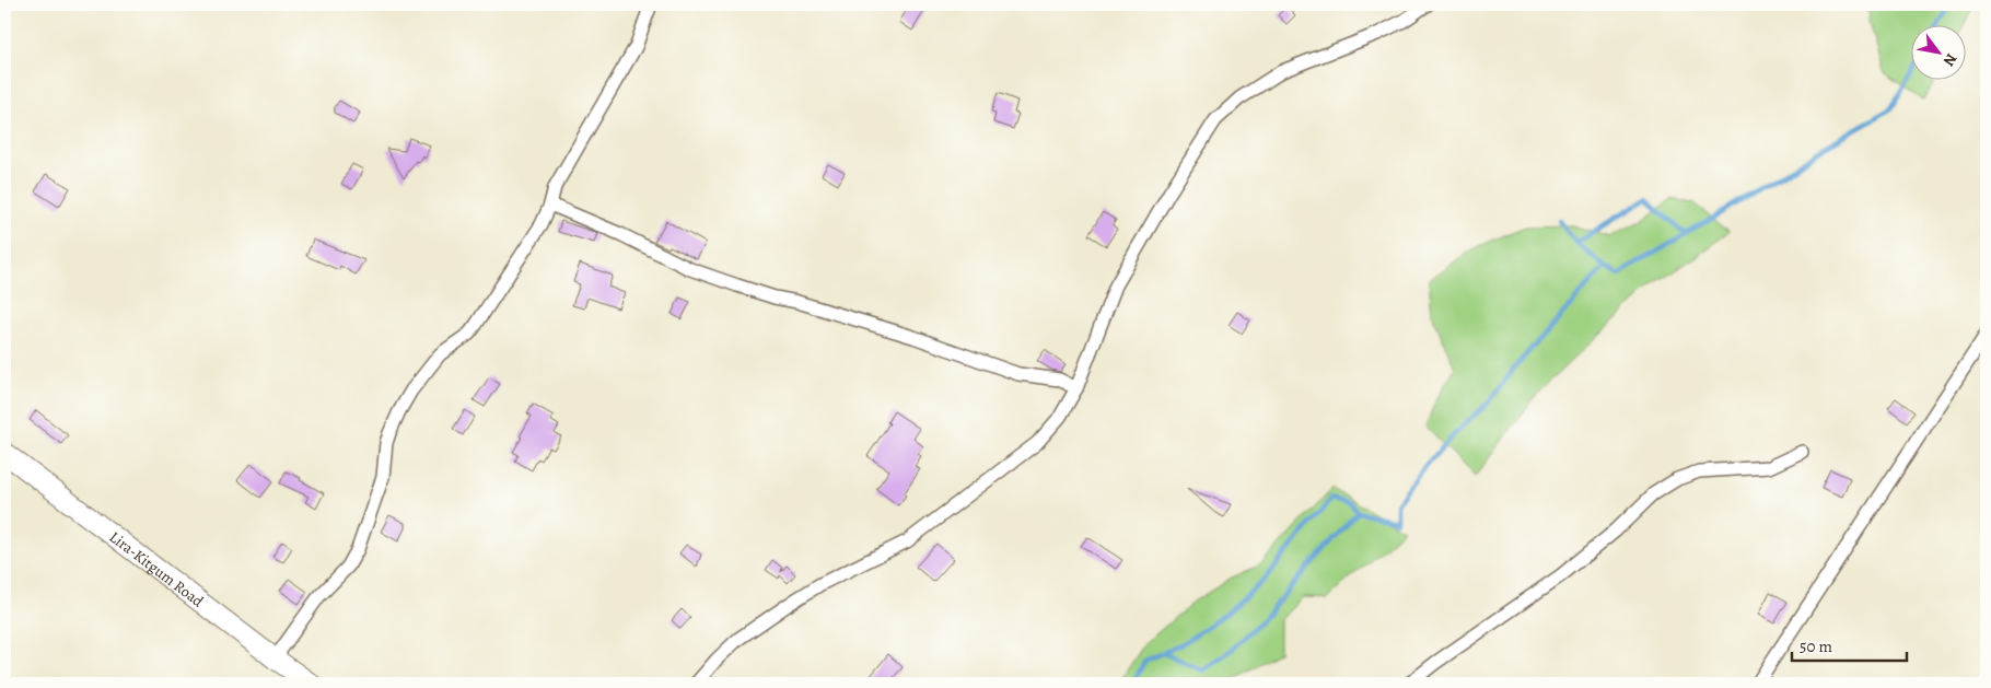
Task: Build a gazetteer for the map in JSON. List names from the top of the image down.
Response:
{
  "streets": {
    "main road": ["Lira-Kitgum Road"]
  },
  "scale_bar": "50 m",
  "north": "bottom right"
}
